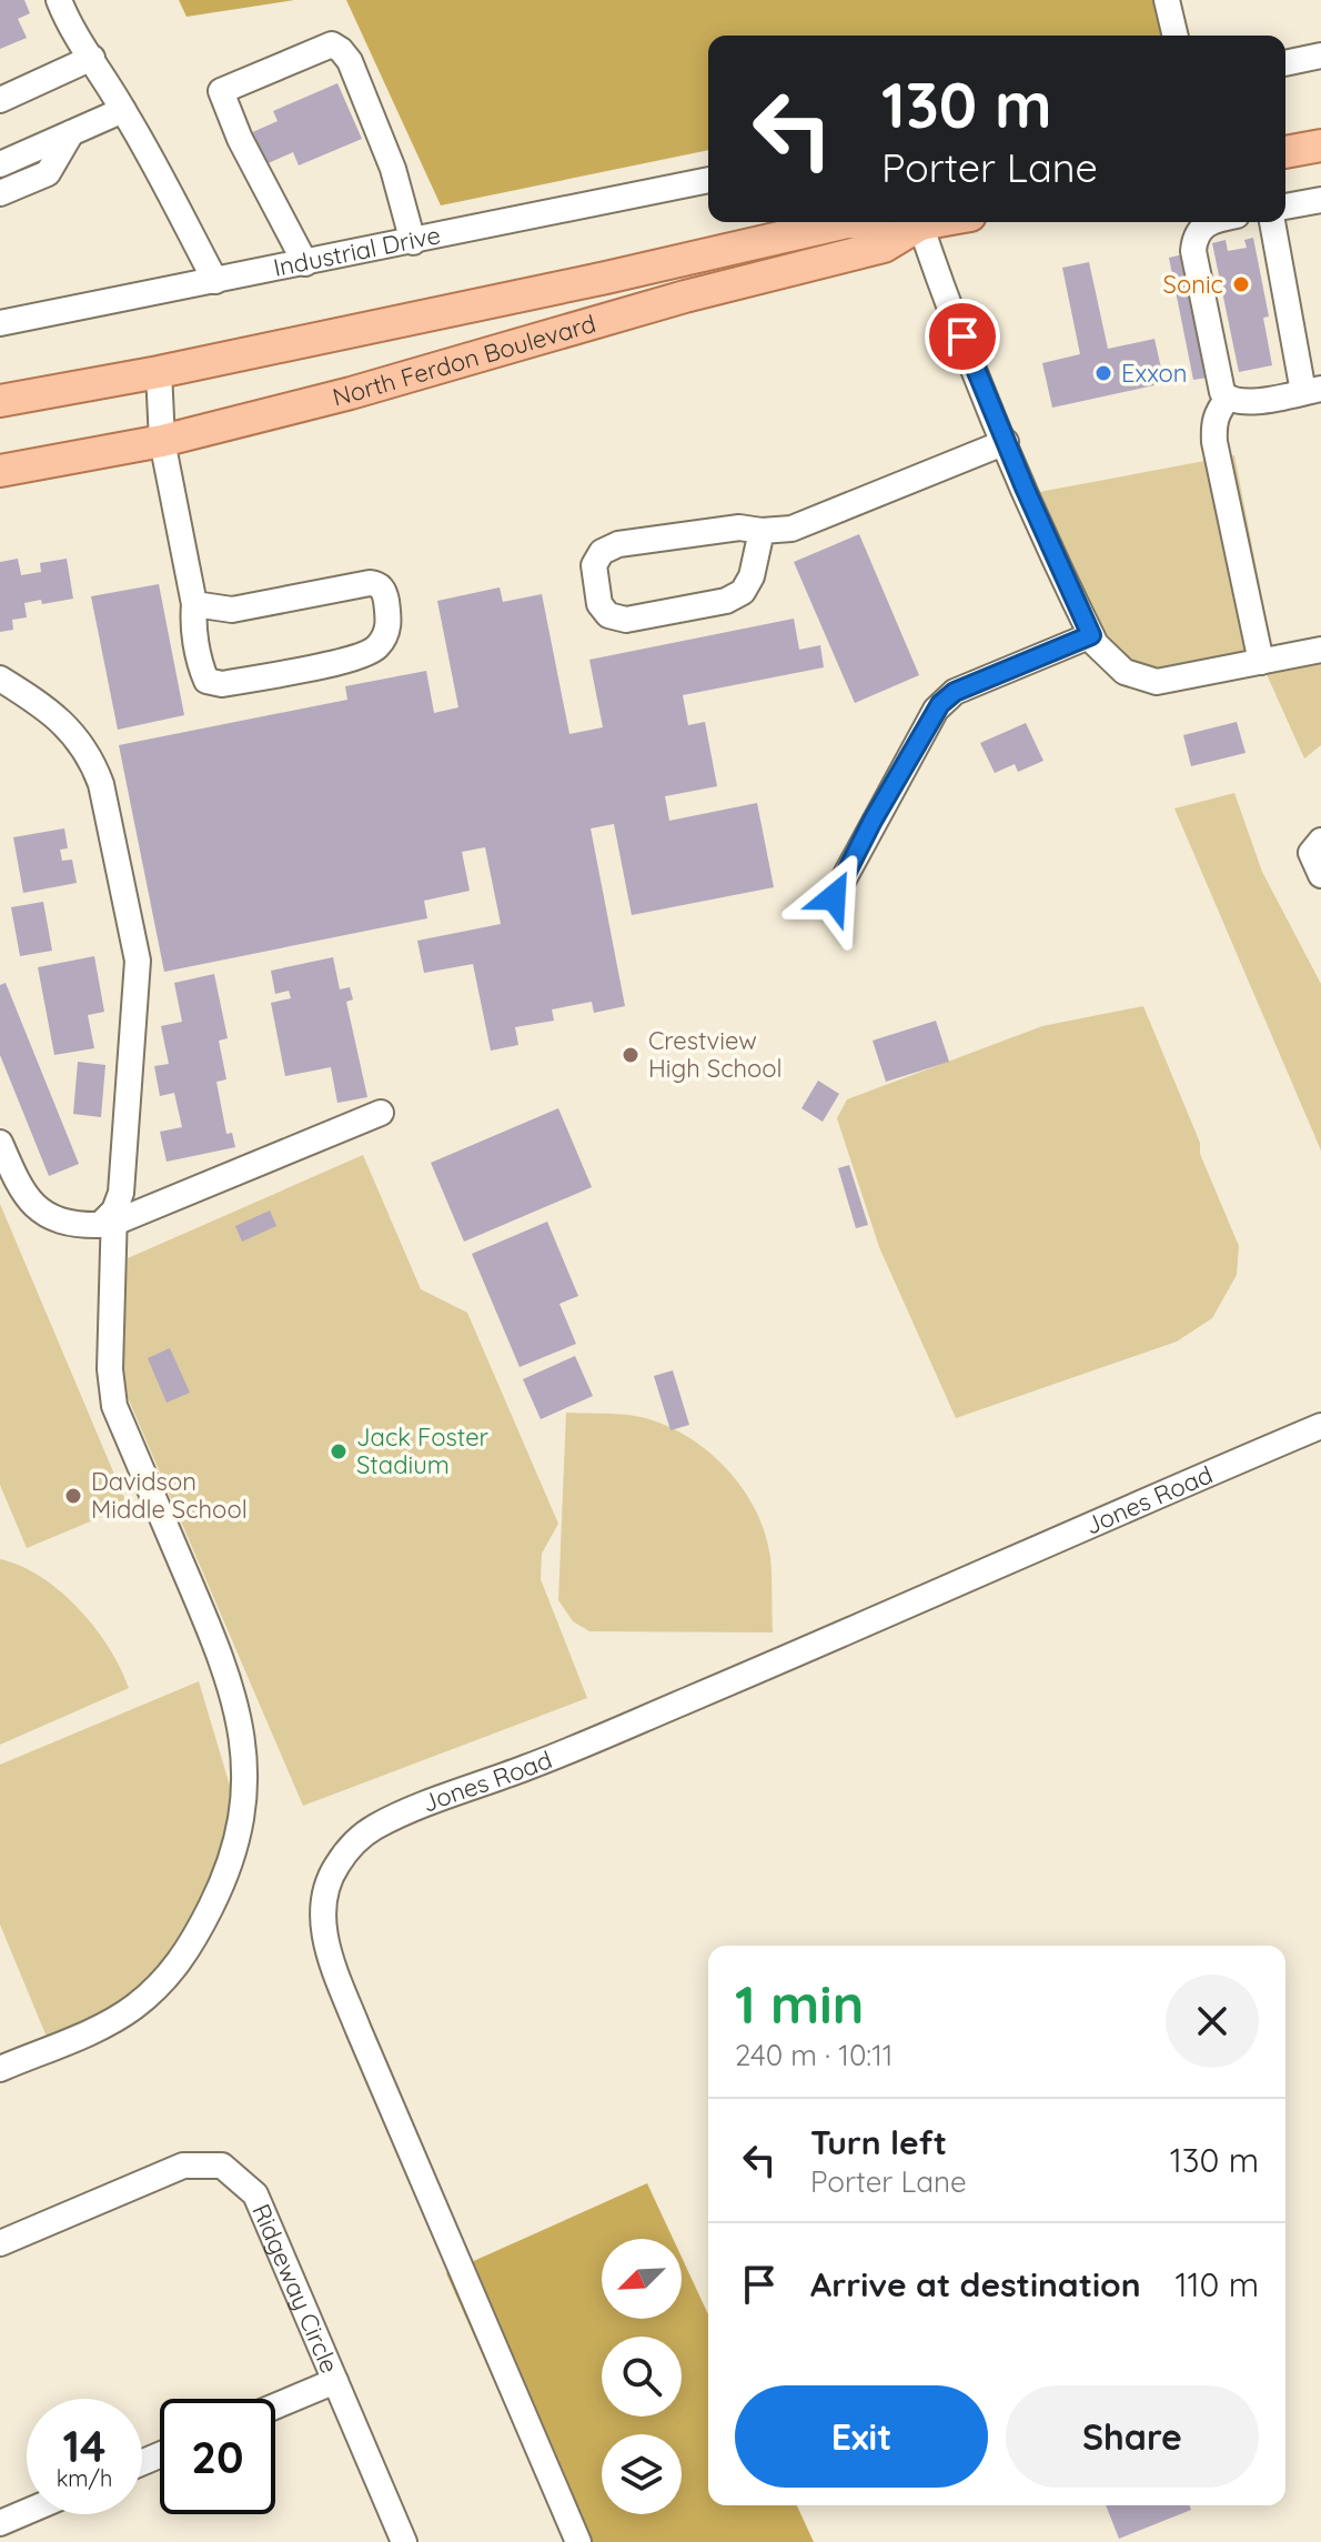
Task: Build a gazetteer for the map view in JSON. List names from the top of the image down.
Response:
{
  "streets": {
    "main road": ["North Ferdon Boulevard"],
    "street": ["Industrial Drive", "Jones Road", "Ridgeway Circle"]
  },
  "places": [
    "Sonic",
    "Exxon",
    "Crestview High School",
    "Jack Foster Stadium",
    "Davidson Middle School"
  ],
  "north": "bottom left",
  "page": {
    "turn": ["130 m", "Porter Lane"],
    "heading": ["1 min", "240 m · 10:11"],
    "list": [
      {
        "name": "Turn left",
        "note": "Porter Lane",
        "value": "130 m"
      },
      {
        "name": "Arrive at destination",
        "value": "110 m"
      }
    ],
    "buttons": ["Exit", "Share"],
    "speed": "14 km/h",
    "limit": "20"
  }
}
